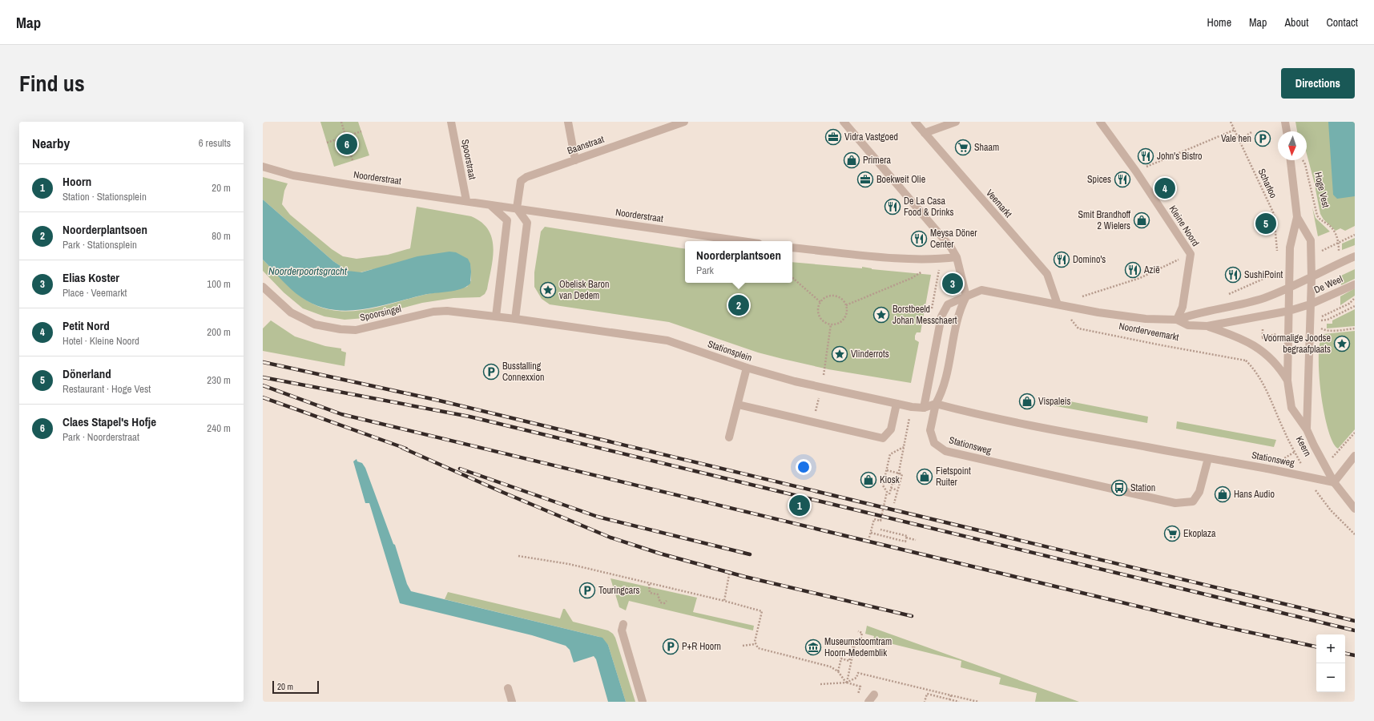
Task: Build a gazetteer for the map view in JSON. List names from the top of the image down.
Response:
{
  "streets": {
    "street": [
      "Baanstraat",
      "Spoorstraat",
      "Noorderstraat",
      "Veemarkt",
      "Kleine Noord",
      "De Weel",
      "Spoorsingel",
      "Noorderveemarkt",
      "Stationsplein",
      "Stationsweg",
      "Keern"
    ],
    "path": ["Scharloo", "Hoge Vest"]
  },
  "crossings": [
    ["Baanstraat", "Noorderstraat"],
    ["Spoorstraat", "Noorderstraat"],
    ["Veemarkt", "Noorderveemarkt"],
    ["Kleine Noord", "Noorderveemarkt"],
    ["De Weel", "Noorderveemarkt"],
    ["De Weel", "Keern"],
    ["Spoorsingel", "Stationsplein"],
    ["Noorderveemarkt", "Stationsplein"],
    ["Noorderveemarkt", "Keern"],
    ["Stationsplein", "Stationsweg"],
    ["Stationsweg", "Keern"]
  ],
  "water": ["Noorderpoortsgracht"],
  "places": {
    "office": ["Vidra Vastgoed", "Boekweit Olie"],
    "parking": [
      "Vale hen",
      "Busstalling Connexxion",
      "Touringcars",
      "P+R Hoorn"
    ],
    "supermarket": ["Shaam", "Ekoplaza"],
    "restaurant": [
      "John's Bistro",
      "Spices",
      "De La Casa Food & Drinks",
      "Meysa Döner Center",
      "Domino's",
      "Azië",
      "SushiPoint"
    ],
    "shop": [
      "Primera",
      "Smit Brandhoff 2 Wielers",
      "Vispaleis",
      "Fietspoint Ruiter",
      "Kiosk",
      "Hans Audio"
    ],
    "place": [
      "Obelisk Baron van Dedem",
      "Borstbeeld Johan Messchaert",
      "Voormalige Joodse begraafplaats",
      "Vlinderrots"
    ],
    "bus stop": ["Station"],
    "museum": ["Museumstoomtram Hoorn-Medemblik"]
  },
  "scale_bar": "20 m",
  "north": "bottom",
  "page": {
    "header": "Map",
    "nav": [
      "Home",
      "Map",
      "About",
      "Contact"
    ],
    "title": "Find us",
    "buttons": "Directions",
    "heading": ["Nearby", "6 results"],
    "pins": [
      "6",
      "4",
      "5",
      "3",
      "2",
      "1"
    ],
    "list": [
      {
        "mark": "1",
        "name": "Hoorn",
        "note": "Station · Stationsplein",
        "value": "20 m"
      },
      {
        "mark": "2",
        "name": "Noorderplantsoen",
        "note": "Park · Stationsplein",
        "value": "80 m"
      },
      {
        "mark": "3",
        "name": "Elias Koster",
        "note": "Place · Veemarkt",
        "value": "100 m"
      },
      {
        "mark": "4",
        "name": "Petit Nord",
        "note": "Hotel · Kleine Noord",
        "value": "200 m"
      },
      {
        "mark": "5",
        "name": "Dönerland",
        "note": "Restaurant · Hoge Vest",
        "value": "230 m"
      },
      {
        "mark": "6",
        "name": "Claes Stapel's Hofje",
        "note": "Park · Noorderstraat",
        "value": "240 m"
      }
    ],
    "popup": ["Noorderplantsoen", "Park"],
    "map_buttons": ["+", "−"],
    "scale": "20 m"
  }
}
